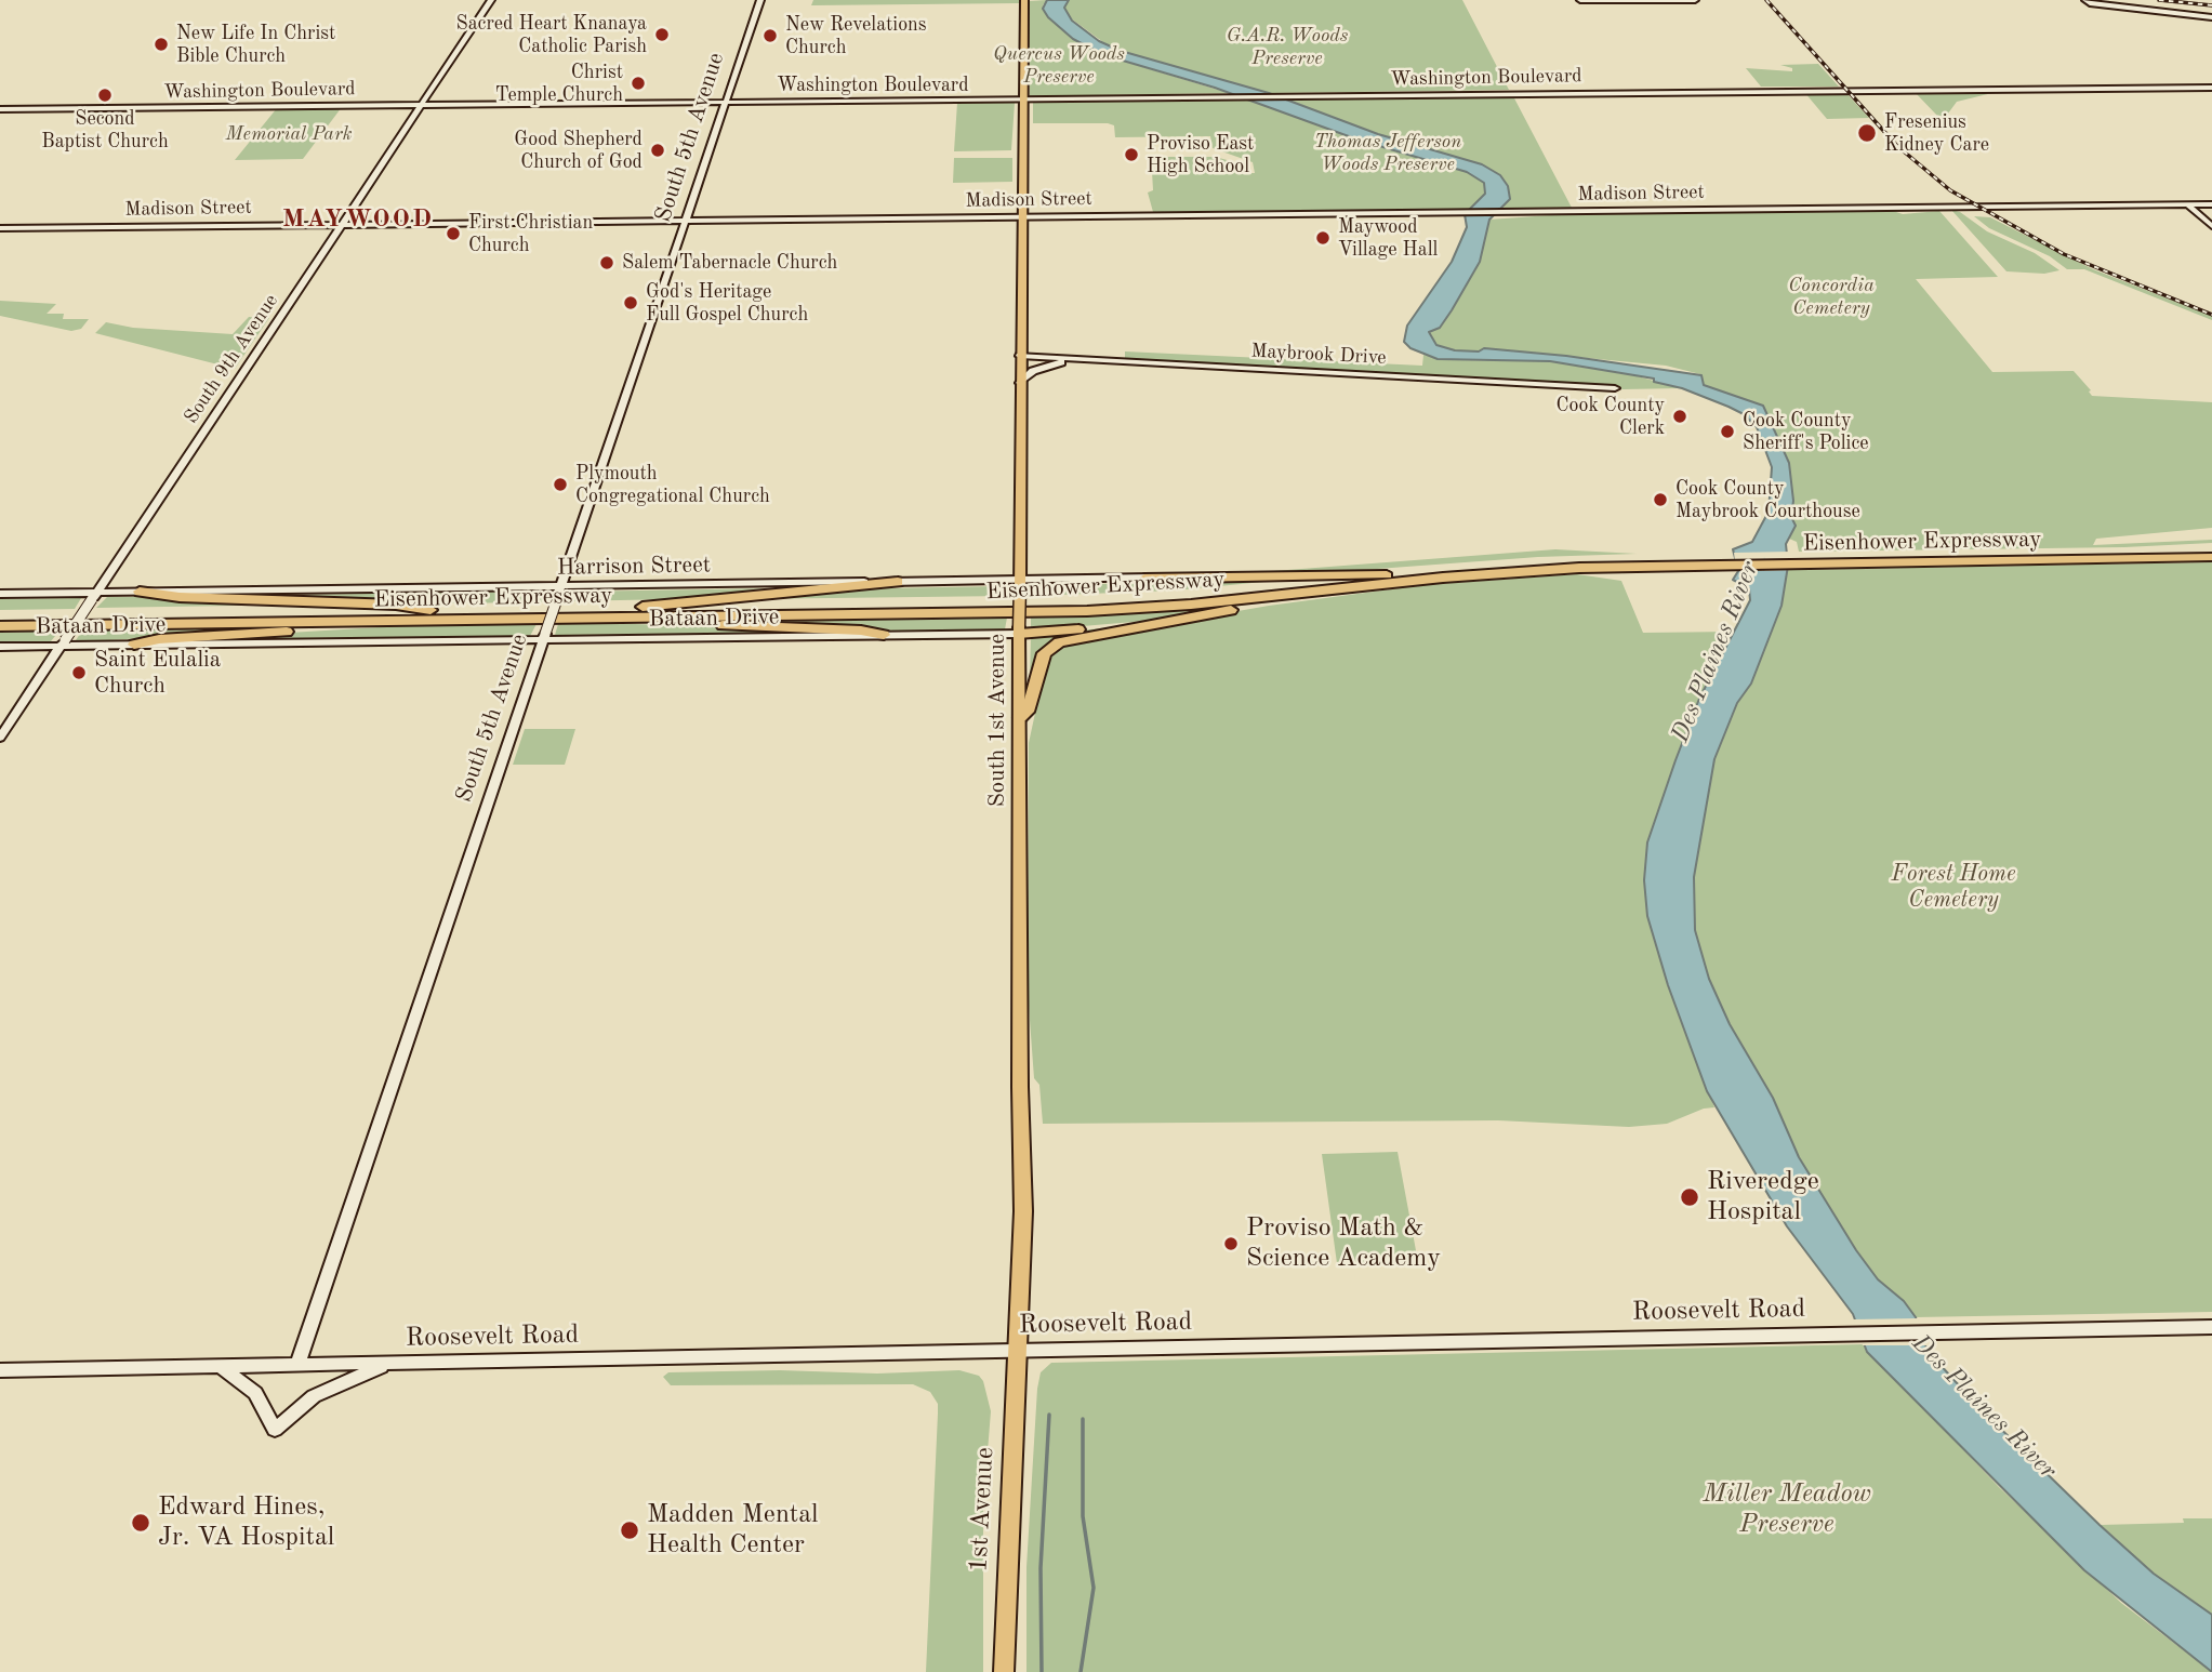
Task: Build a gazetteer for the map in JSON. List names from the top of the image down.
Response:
{
  "streets": {
    "highway": ["Eisenhower Expressway"],
    "main road": ["South 1st Avenue", "1st Avenue"],
    "street": [
      "Washington Boulevard",
      "South 5th Avenue",
      "Madison Street",
      "Maybrook Drive",
      "South 9th Avenue",
      "Harrison Street",
      "Bataan Drive",
      "Roosevelt Road"
    ]
  },
  "crossings": [
    ["Washington Boulevard", "South 5th Avenue"],
    ["Washington Boulevard", "South 9th Avenue"],
    ["Washington Boulevard", "South 1st Avenue"],
    ["South 5th Avenue", "Madison Street"],
    ["South 5th Avenue", "Harrison Street"],
    ["South 5th Avenue", "Bataan Drive"],
    ["South 5th Avenue", "Roosevelt Road"],
    ["Madison Street", "South 9th Avenue"],
    ["Madison Street", "South 1st Avenue"],
    ["Maybrook Drive", "South 1st Avenue"],
    ["South 9th Avenue", "Harrison Street"],
    ["South 9th Avenue", "Bataan Drive"],
    ["Harrison Street", "South 1st Avenue"],
    ["Bataan Drive", "South 1st Avenue"],
    ["South 1st Avenue", "Roosevelt Road"],
    ["South 1st Avenue", "1st Avenue"],
    ["Roosevelt Road", "1st Avenue"]
  ],
  "districts": ["MAYWOOD"],
  "water": ["Des Plaines River"],
  "parks": [
    "G.A.R. Woods Preserve",
    "Quercus Woods Preserve",
    "Memorial Park",
    "Thomas Jefferson Woods Preserve",
    "Concordia Cemetery",
    "Forest Home Cemetery",
    "Miller Meadow Preserve"
  ],
  "places": [
    "Sacred Heart Knanaya Catholic Parish",
    "New Revelations Church",
    "New Life In Christ Bible Church",
    "Christ Temple Church",
    "Second Baptist Church",
    "Fresenius Kidney Care",
    "Good Shepherd Church of God",
    "Proviso East High School",
    "First Christian Church",
    "Maywood Village Hall",
    "Salem Tabernacle Church",
    "God's Heritage Full Gospel Church",
    "Cook County Clerk",
    "Cook County Sheriff's Police",
    "Plymouth Congregational Church",
    "Cook County Maybrook Courthouse",
    "Saint Eulalia Church",
    "Riveredge Hospital",
    "Proviso Math & Science Academy",
    "Edward Hines, Jr. VA Hospital",
    "Madden Mental Health Center"
  ]
}
